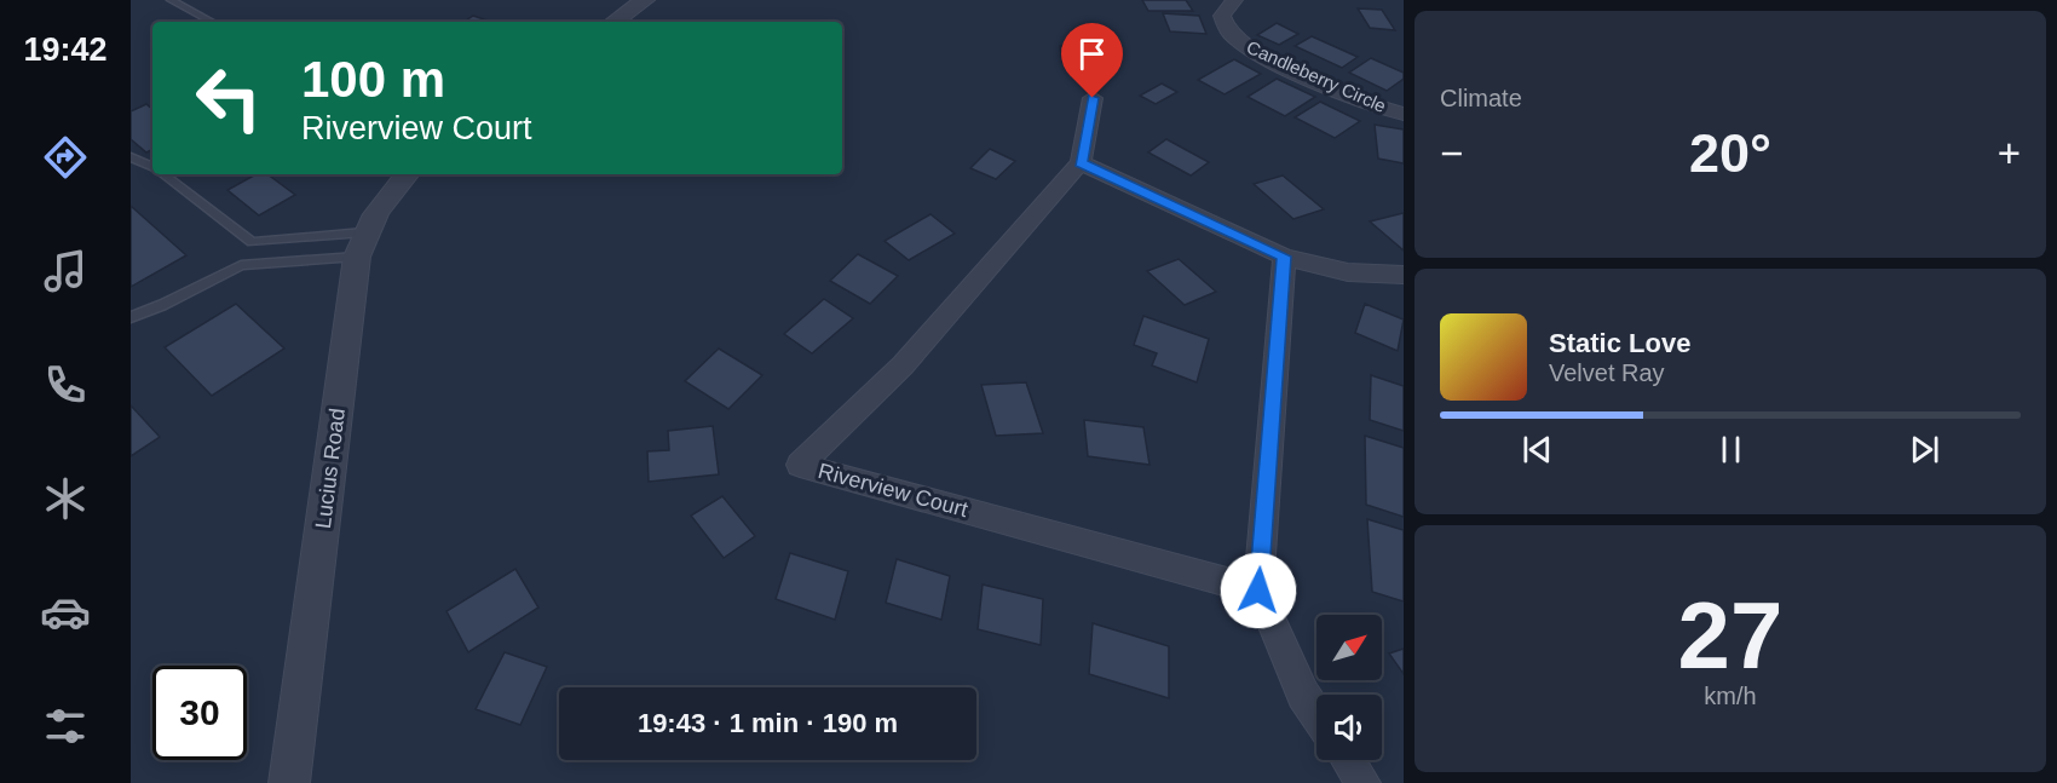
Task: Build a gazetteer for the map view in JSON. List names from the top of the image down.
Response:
{
  "streets": {
    "street": ["Candleberry Circle", "Lucius Road", "Riverview Court"]
  },
  "north": "top right",
  "page": {
    "tabs": "19:42",
    "tile": [
      "Climate",
      ["27", "km/h"]
    ],
    "turn": ["100 m", "Riverview Court"],
    "heat": ["−", "20°", "+"],
    "song": ["Static Love", "Velvet Ray"],
    "limit": "30",
    "trip": "19:43 · 1 min · 190 m"
  }
}
